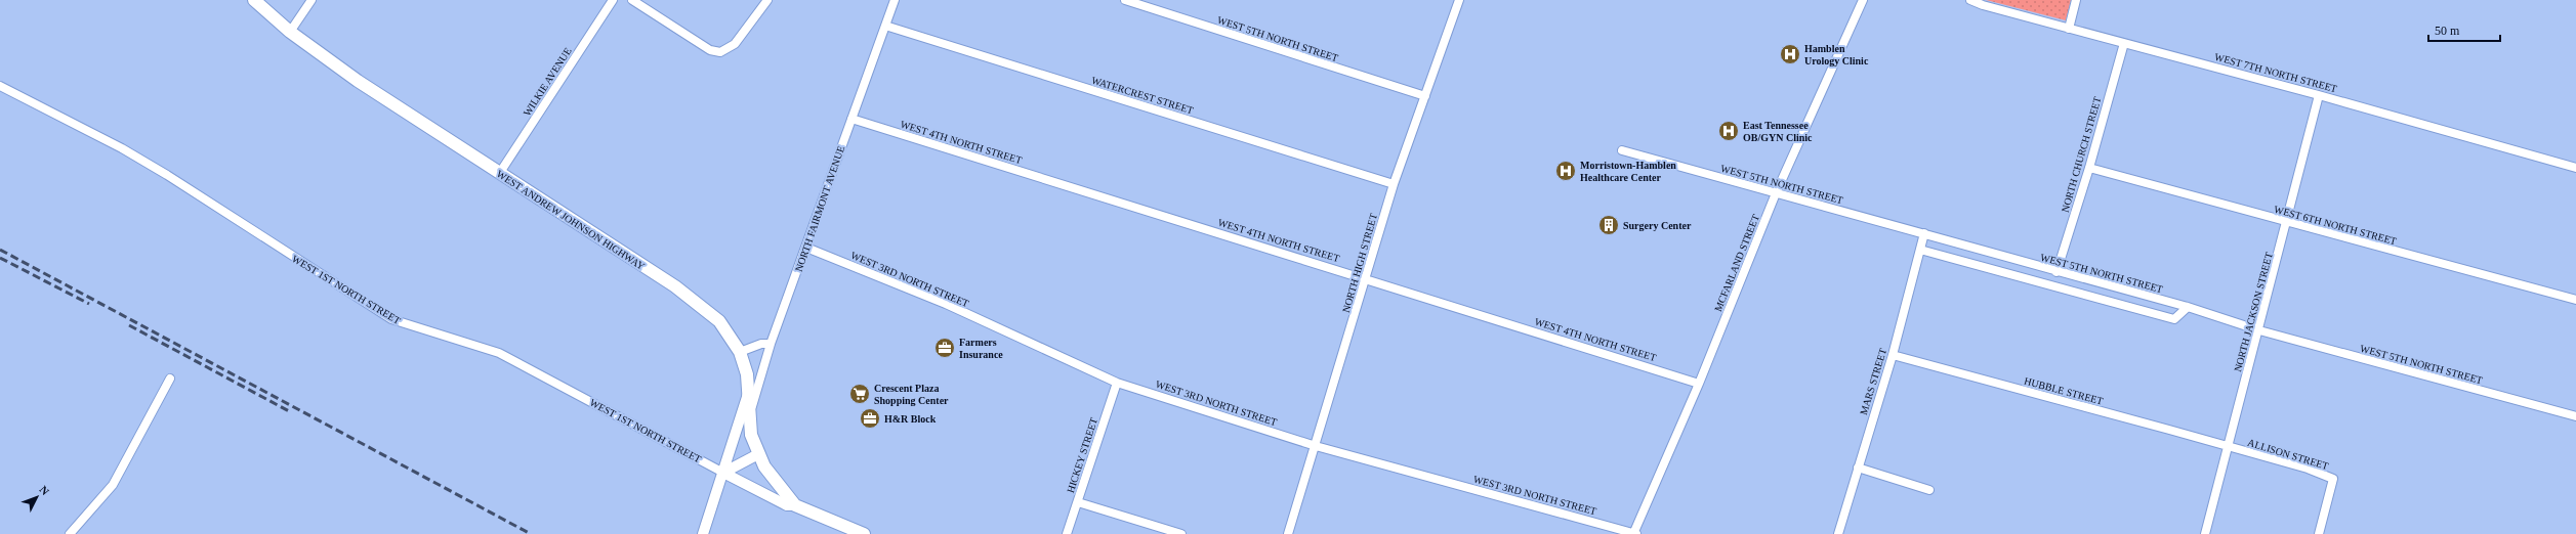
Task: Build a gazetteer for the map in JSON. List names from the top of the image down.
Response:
{
  "streets": {
    "main road": ["WEST ANDREW JOHNSON HIGHWAY", "WEST 1ST NORTH STREET"],
    "street": [
      "WEST 5TH NORTH STREET",
      "WEST 7TH NORTH STREET",
      "WILKIE AVENUE",
      "WATERCREST STREET",
      "WEST 4TH NORTH STREET",
      "NORTH CHURCH STREET",
      "NORTH FAIRMONT AVENUE",
      "WEST 6TH NORTH STREET",
      "NORTH HIGH STREET",
      "MCFARLAND STREET",
      "WEST 3RD NORTH STREET",
      "NORTH JACKSON STREET",
      "MARS STREET",
      "HUBBLE STREET",
      "ALLISON STREET",
      "HICKEY STREET"
    ]
  },
  "crossings": [
    ["WEST 5TH NORTH STREET", "NORTH CHURCH STREET"],
    ["WEST 5TH NORTH STREET", "NORTH HIGH STREET"],
    ["WEST 5TH NORTH STREET", "MCFARLAND STREET"],
    ["WEST 5TH NORTH STREET", "NORTH JACKSON STREET"],
    ["WEST 5TH NORTH STREET", "MARS STREET"],
    ["WEST 7TH NORTH STREET", "NORTH CHURCH STREET"],
    ["WEST 7TH NORTH STREET", "NORTH JACKSON STREET"],
    ["WILKIE AVENUE", "WEST ANDREW JOHNSON HIGHWAY"],
    ["WATERCREST STREET", "NORTH FAIRMONT AVENUE"],
    ["WATERCREST STREET", "NORTH HIGH STREET"],
    ["WEST 4TH NORTH STREET", "NORTH FAIRMONT AVENUE"],
    ["WEST 4TH NORTH STREET", "NORTH HIGH STREET"],
    ["WEST 4TH NORTH STREET", "MCFARLAND STREET"],
    ["NORTH CHURCH STREET", "WEST 6TH NORTH STREET"],
    ["NORTH FAIRMONT AVENUE", "WEST ANDREW JOHNSON HIGHWAY"],
    ["NORTH FAIRMONT AVENUE", "WEST 3RD NORTH STREET"],
    ["WEST ANDREW JOHNSON HIGHWAY", "WEST 1ST NORTH STREET"],
    ["WEST 6TH NORTH STREET", "NORTH JACKSON STREET"],
    ["NORTH HIGH STREET", "WEST 3RD NORTH STREET"],
    ["MCFARLAND STREET", "WEST 3RD NORTH STREET"],
    ["WEST 3RD NORTH STREET", "HICKEY STREET"],
    ["NORTH JACKSON STREET", "HUBBLE STREET"],
    ["NORTH JACKSON STREET", "ALLISON STREET"],
    ["MARS STREET", "HUBBLE STREET"],
    ["HUBBLE STREET", "ALLISON STREET"]
  ],
  "places": {
    "hospital": ["Hamblen Urology Clinic", "East Tennessee OB/GYN Clinic", "Morristown-Hamblen Healthcare Center"],
    "building": ["Surgery Center"],
    "office": ["Farmers Insurance", "H&R Block"],
    "supermarket": ["Crescent Plaza Shopping Center"]
  },
  "scale_bar": "50 m",
  "north": "top right"
}
